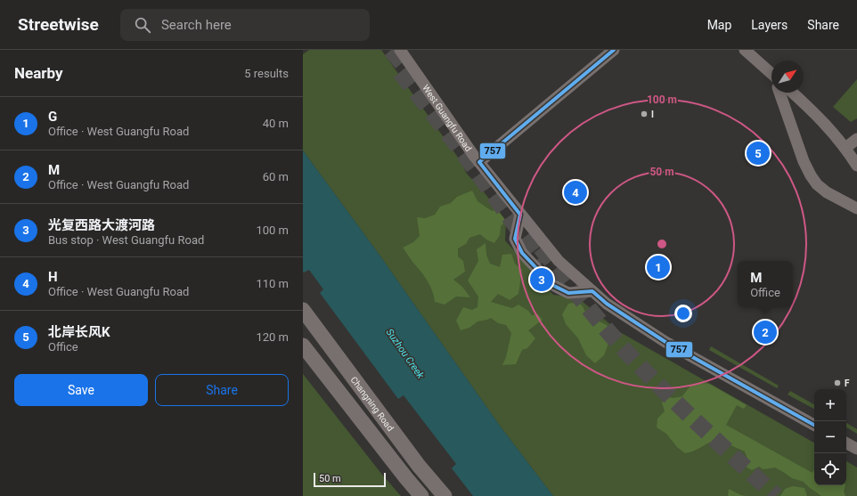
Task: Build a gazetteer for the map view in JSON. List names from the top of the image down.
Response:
{
  "streets": {
    "main road": ["Changning Road"],
    "street": ["West Guangfu Road"]
  },
  "water": ["Suzhou Creek"],
  "places": ["I", "F"],
  "lines": ["transit line 757"],
  "scale_bar": "50 m",
  "north": "top right",
  "page": {
    "header": "Streetwise",
    "search": "Search here",
    "nav": ["Map", "Layers", "Share"],
    "heading": ["Nearby", "5 results"],
    "list": [
      {
        "mark": "1",
        "name": "G",
        "note": "Office · West Guangfu Road",
        "value": "40 m"
      },
      {
        "mark": "2",
        "name": "M",
        "note": "Office · West Guangfu Road",
        "value": "60 m"
      },
      {
        "mark": "3",
        "name": "光复西路大渡河路",
        "note": "Bus stop · West Guangfu Road",
        "value": "100 m"
      },
      {
        "mark": "4",
        "name": "H",
        "note": "Office · West Guangfu Road",
        "value": "110 m"
      },
      {
        "mark": "5",
        "name": "北岸长风K",
        "note": "Office",
        "value": "120 m"
      }
    ],
    "pins": [
      "5",
      "4",
      "1",
      "3",
      "2"
    ],
    "popup": ["M", "Office"],
    "buttons": ["Save", "Share"],
    "map_buttons": ["+", "−"],
    "scale": "50 m"
  },
  "rings": ["100 m", "50 m"]
}
